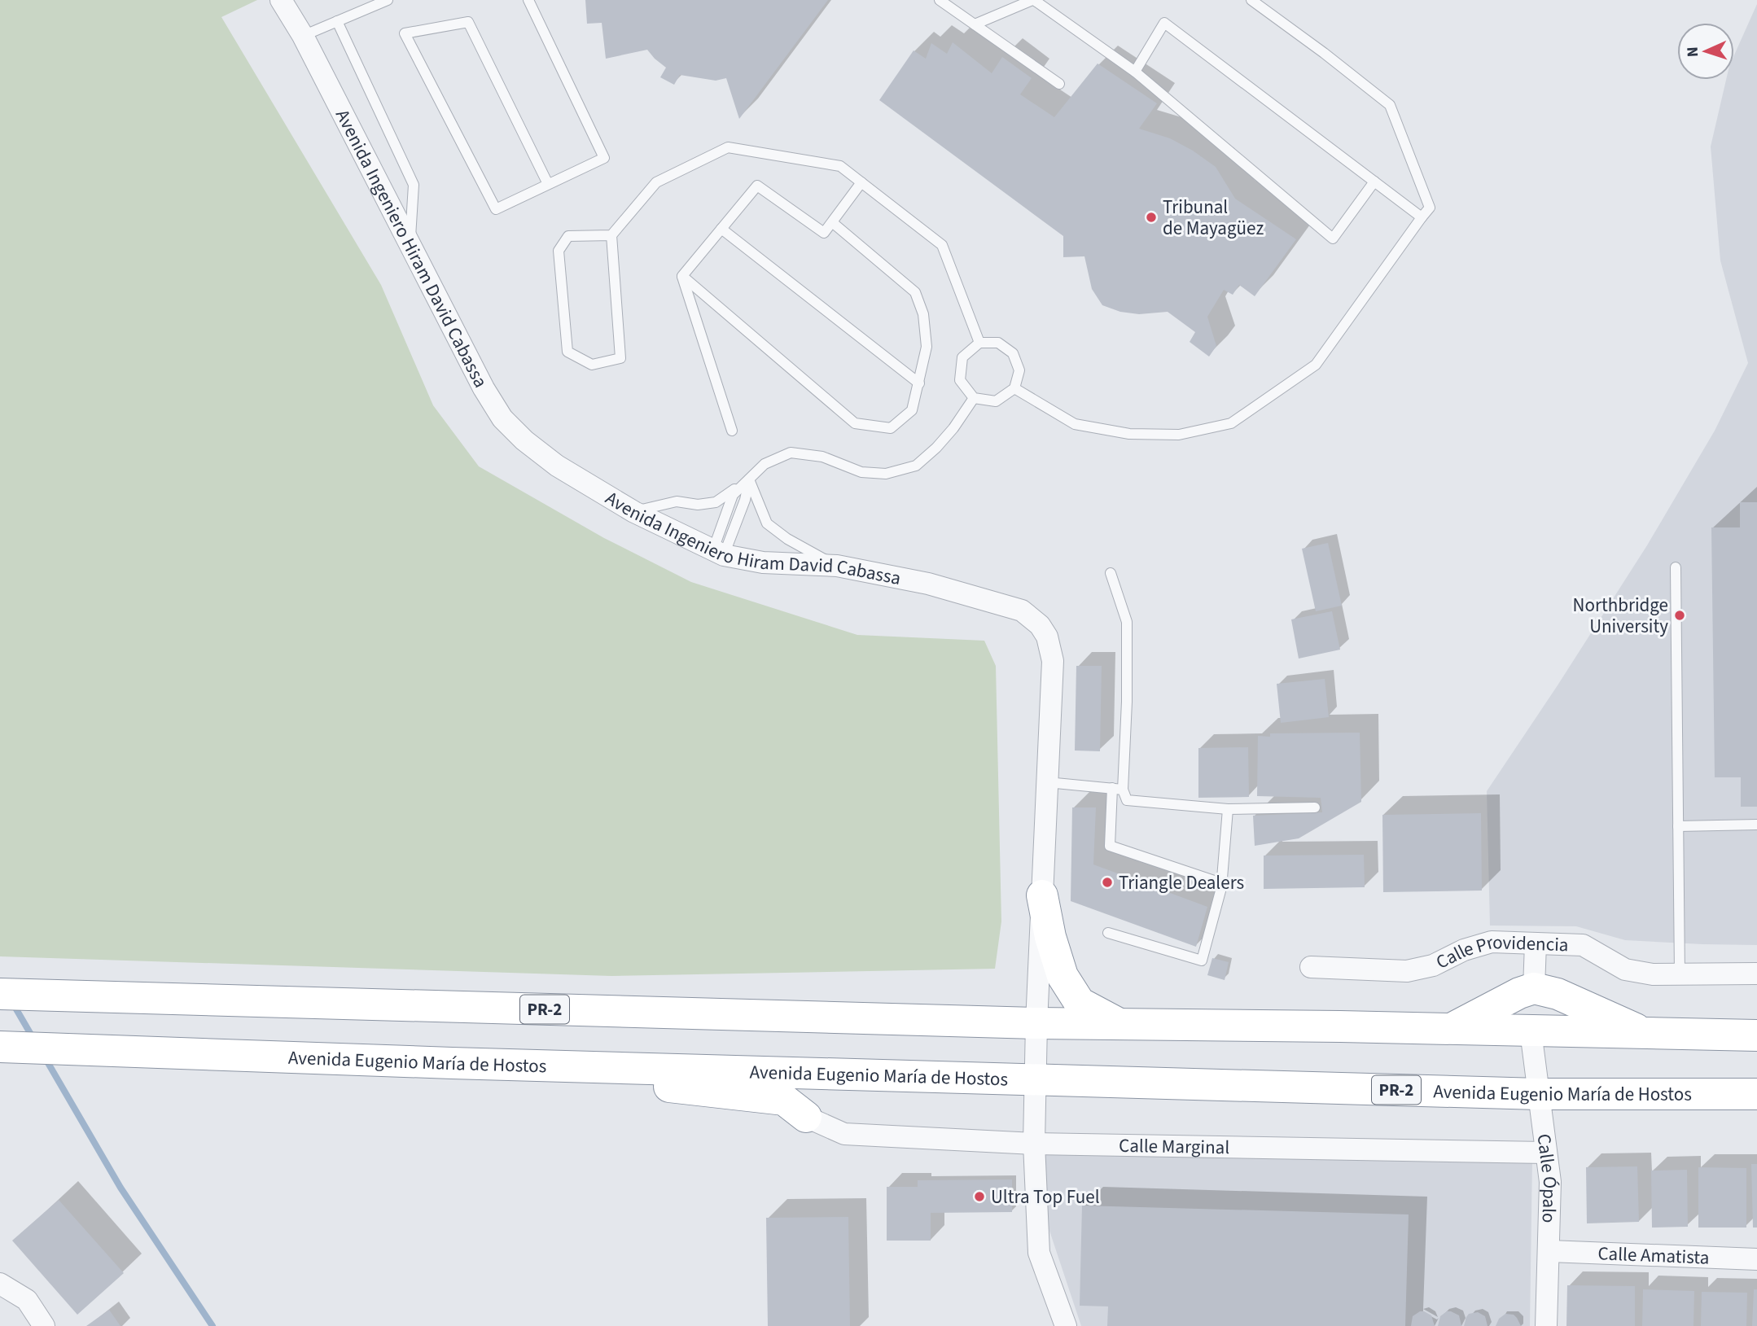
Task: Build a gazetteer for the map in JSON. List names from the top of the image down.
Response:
{
  "streets": {
    "highway": ["PR-2", "Avenida Eugenio María de Hostos"],
    "street": [
      "Avenida Ingeniero Hiram David Cabassa",
      "Calle Providencia",
      "Calle Marginal",
      "Calle Ópalo",
      "Calle Amatista"
    ]
  },
  "crossings": [
    ["Avenida Ingeniero Hiram David Cabassa", "PR-2"],
    ["Avenida Ingeniero Hiram David Cabassa", "Avenida Eugenio María de Hostos"],
    ["Avenida Ingeniero Hiram David Cabassa", "Calle Marginal"],
    ["PR-2", "Calle Ópalo"],
    ["Avenida Eugenio María de Hostos", "Calle Ópalo"],
    ["Calle Marginal", "Calle Ópalo"],
    ["Calle Ópalo", "Calle Amatista"]
  ],
  "places": [
    "Tribunal de Mayagüez",
    "Northbridge University",
    "Triangle Dealers",
    "Ultra Top Fuel"
  ],
  "north": "left"
}
